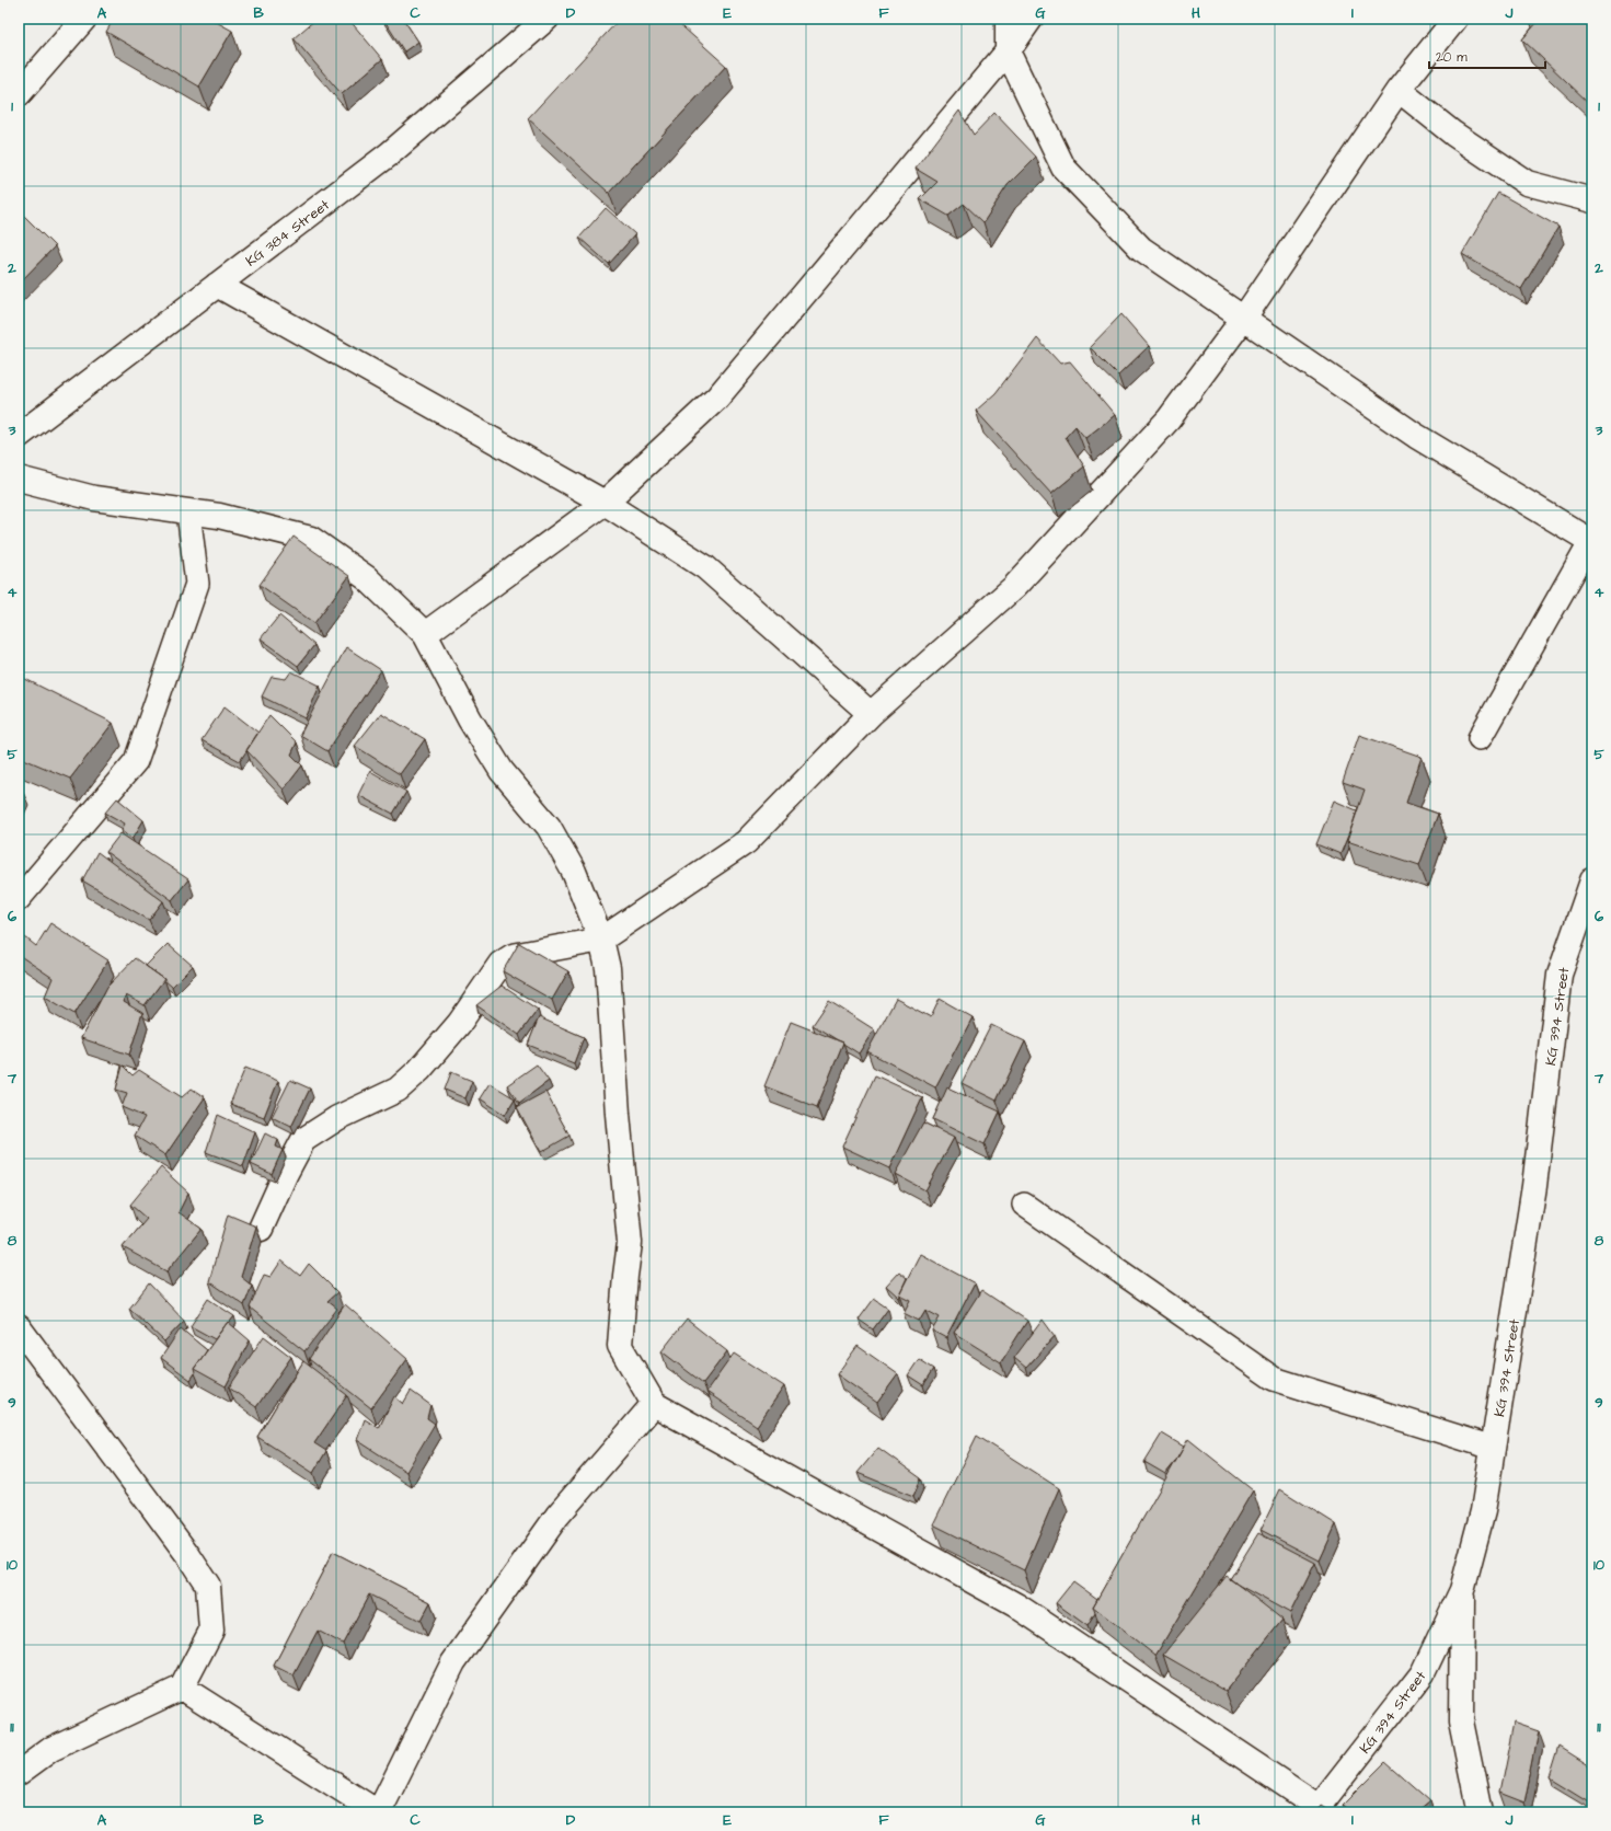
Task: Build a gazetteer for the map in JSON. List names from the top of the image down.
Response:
{
  "streets": {
    "street": ["KG 384 Street", "KG 394 Street"]
  },
  "scale_bar": "20 m",
  "grid": {
    "columns": [
      "A",
      "B",
      "C",
      "D",
      "E",
      "F",
      "G",
      "H",
      "I",
      "J"
    ],
    "rows": [
      "1",
      "2",
      "3",
      "4",
      "5",
      "6",
      "7",
      "8",
      "9",
      "10",
      "11"
    ]
  }
}
